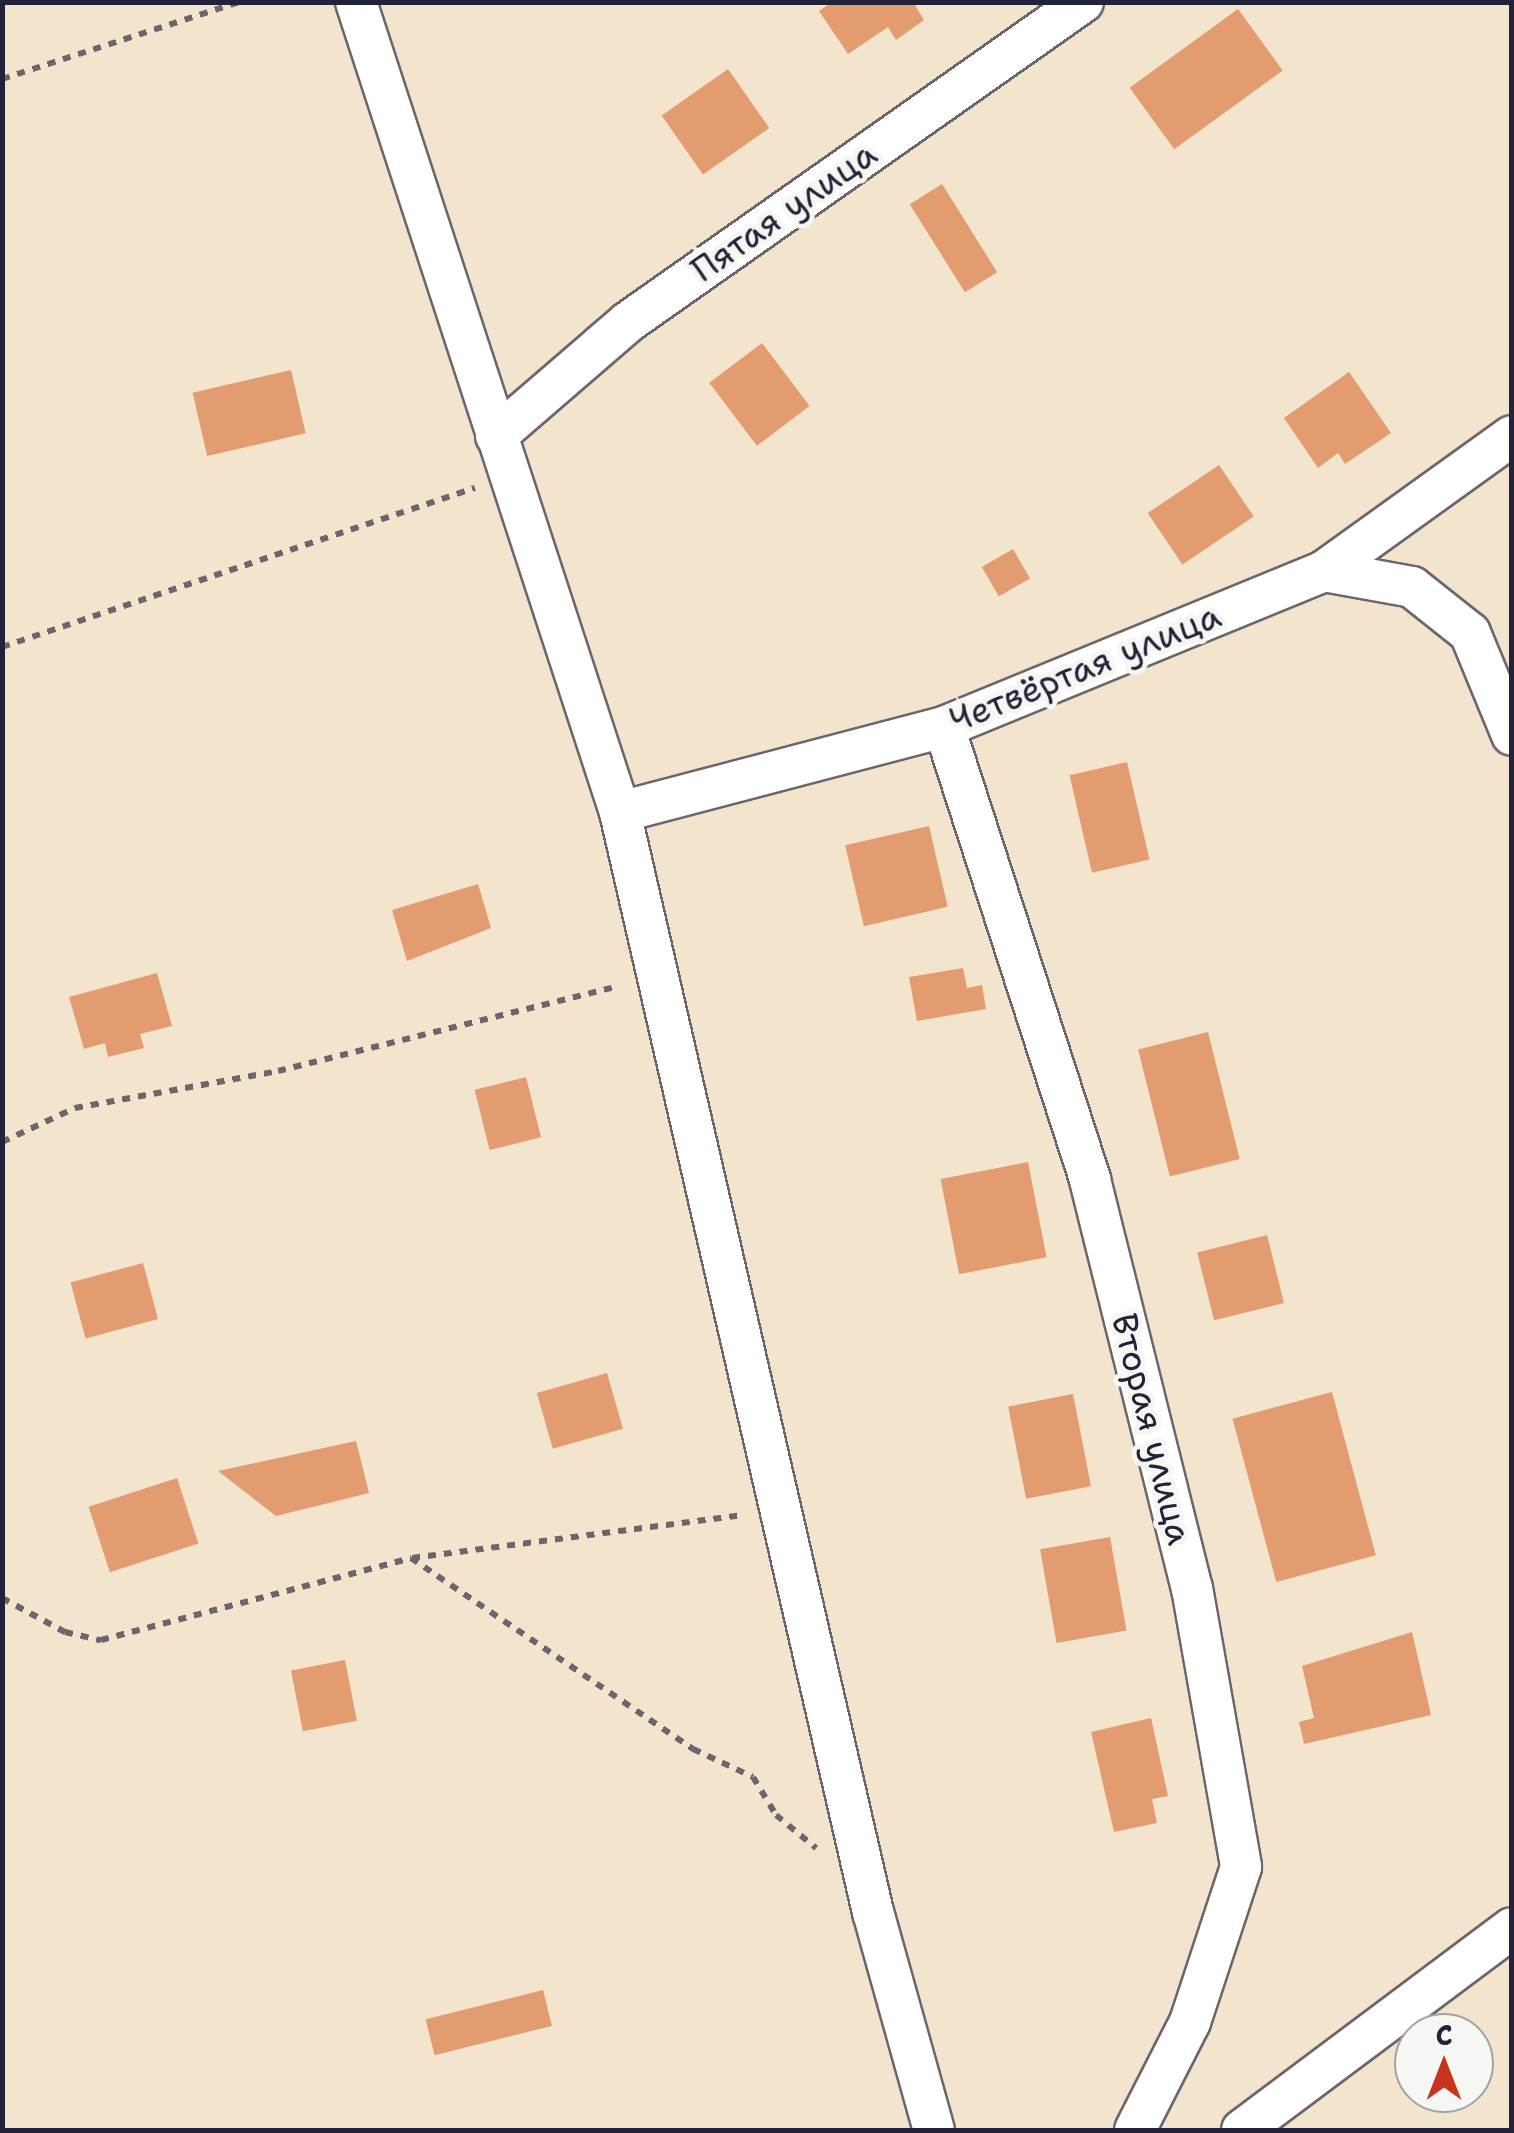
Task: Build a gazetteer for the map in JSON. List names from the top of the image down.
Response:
{
  "streets": {
    "street": ["Пятая улица", "Четвёртая улица", "Вторая улица"]
  },
  "crossings": [
    ["Четвёртая улица", "Вторая улица"]
  ],
  "north": "top"
}
